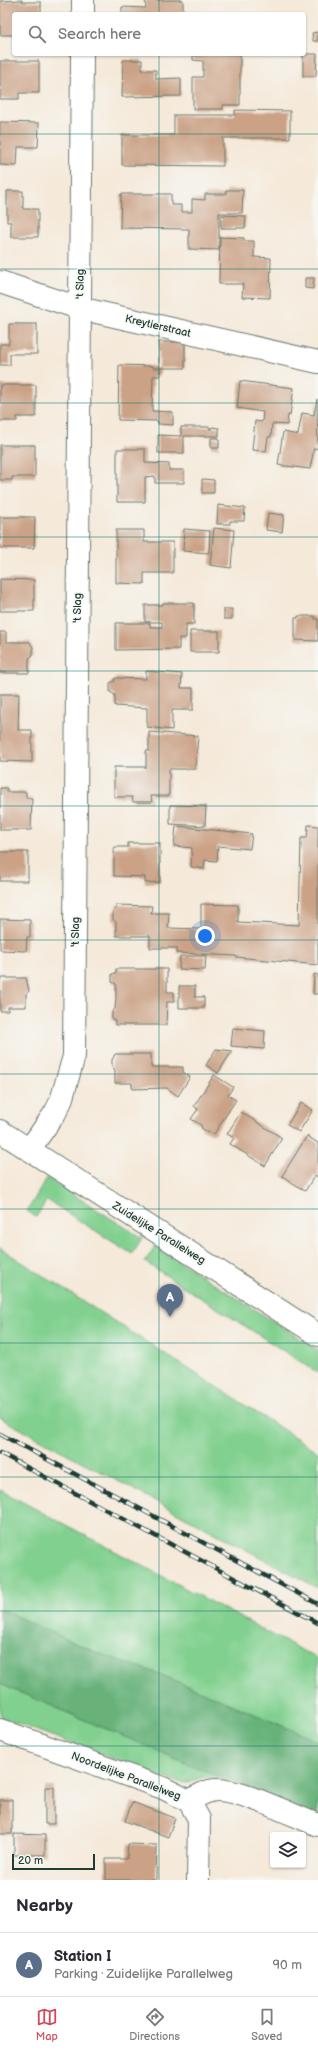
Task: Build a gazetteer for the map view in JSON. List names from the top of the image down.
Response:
{
  "streets": {
    "street": [
      "'t Slag",
      "Kreytierstraat",
      "Zuidelijke Parallelweg",
      "Noordelijke Parallelweg"
    ]
  },
  "crossings": [
    ["'t Slag", "Kreytierstraat"],
    ["'t Slag", "Zuidelijke Parallelweg"]
  ],
  "scale_bar": "20 m",
  "page": {
    "search": "Search here",
    "pins": "A",
    "scale": "20 m",
    "heading": "Nearby",
    "list": [
      {
        "mark": "A",
        "name": "Station I",
        "note": "Parking · Zuidelijke Parallelweg",
        "value": "90 m"
      }
    ],
    "nav": ["Map", "Directions", "Saved"]
  }
}
